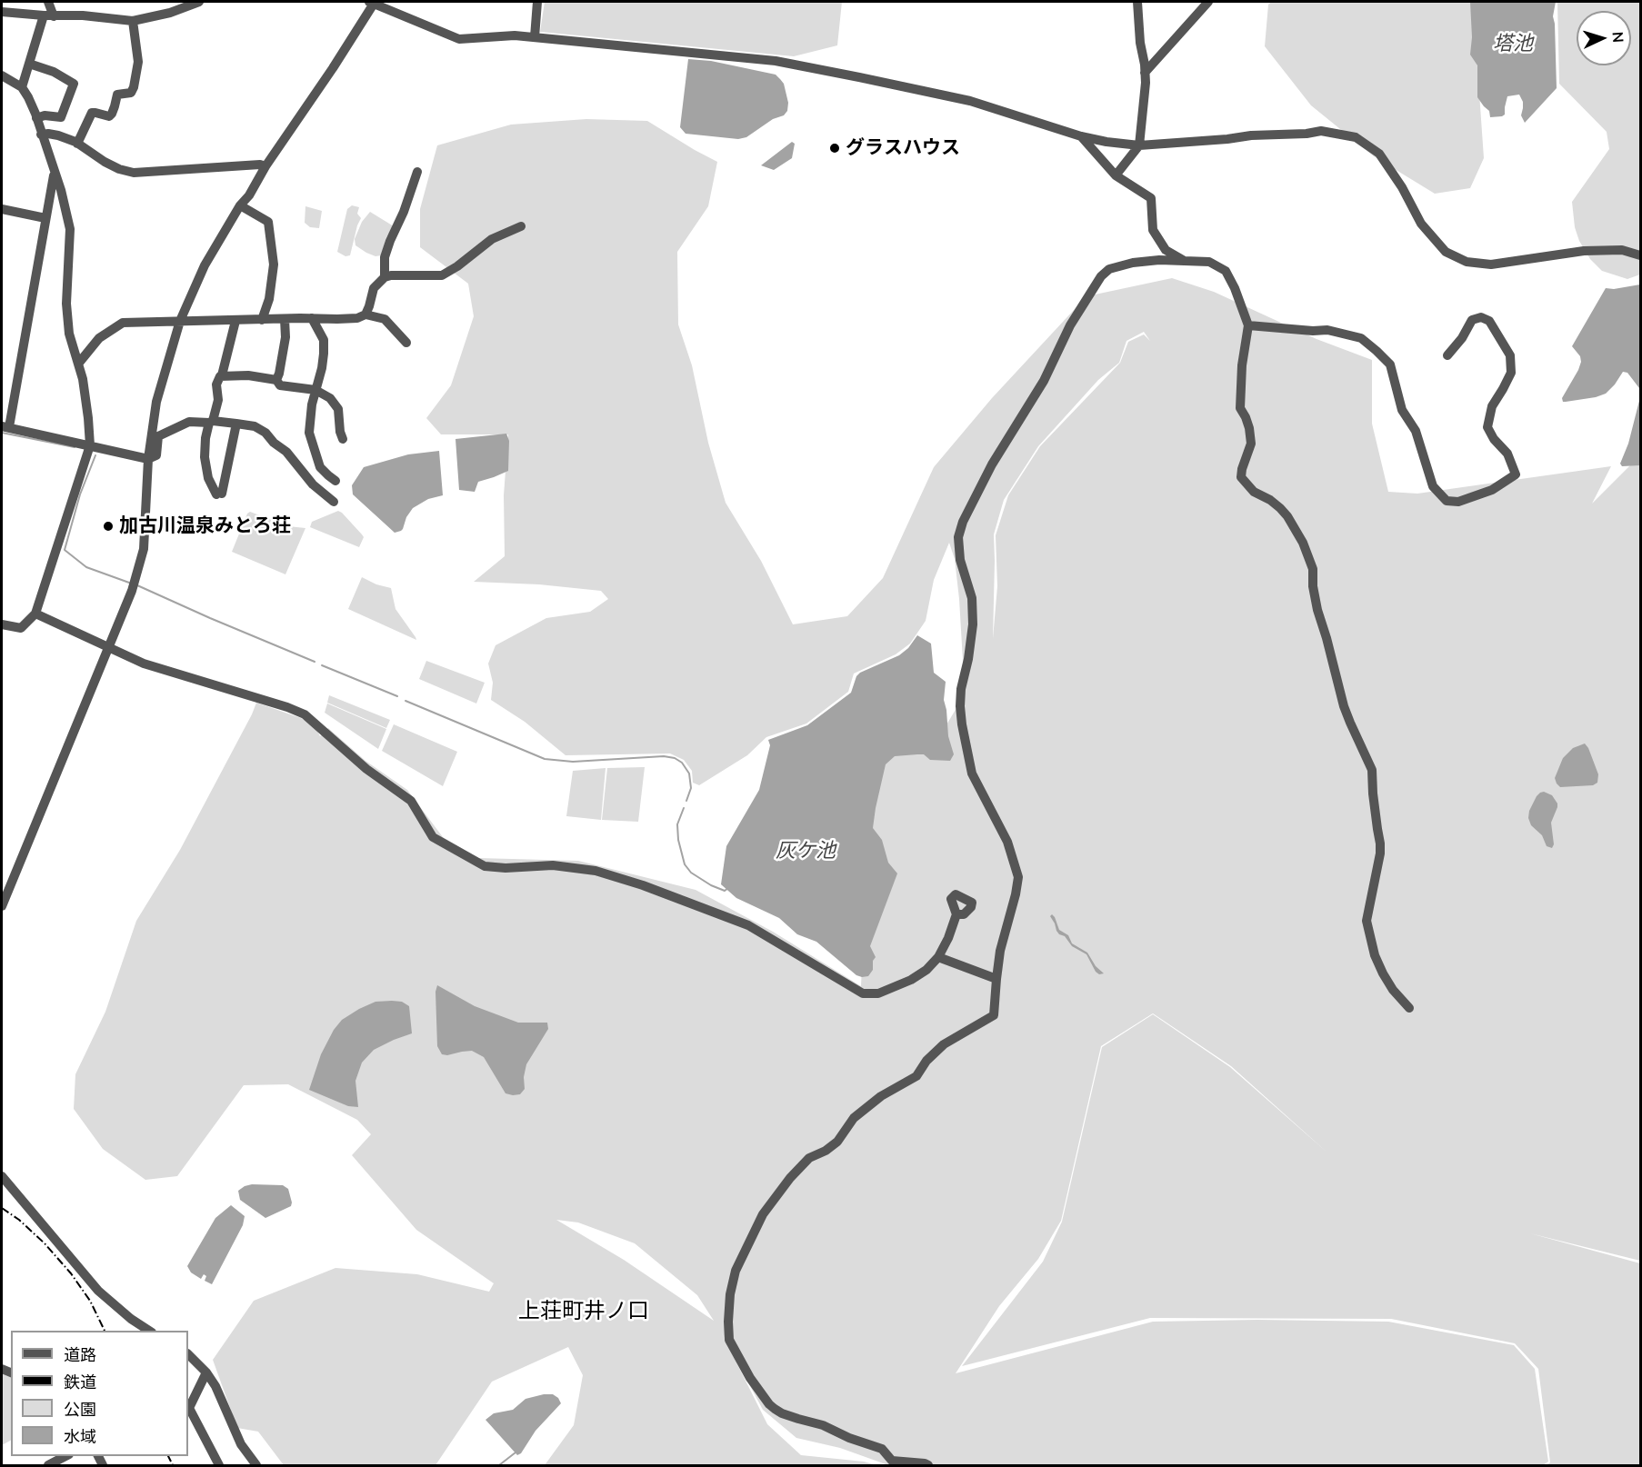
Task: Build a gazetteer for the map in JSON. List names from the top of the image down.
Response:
{
  "districts": ["上荘町井ノ口"],
  "water": ["塔池", "灰ケ池"],
  "places": ["グラスハウス", "加古川温泉みとろ荘"],
  "legend": [
    "道路",
    "鉄道",
    "公園",
    "水域"
  ],
  "north": "right"
}
